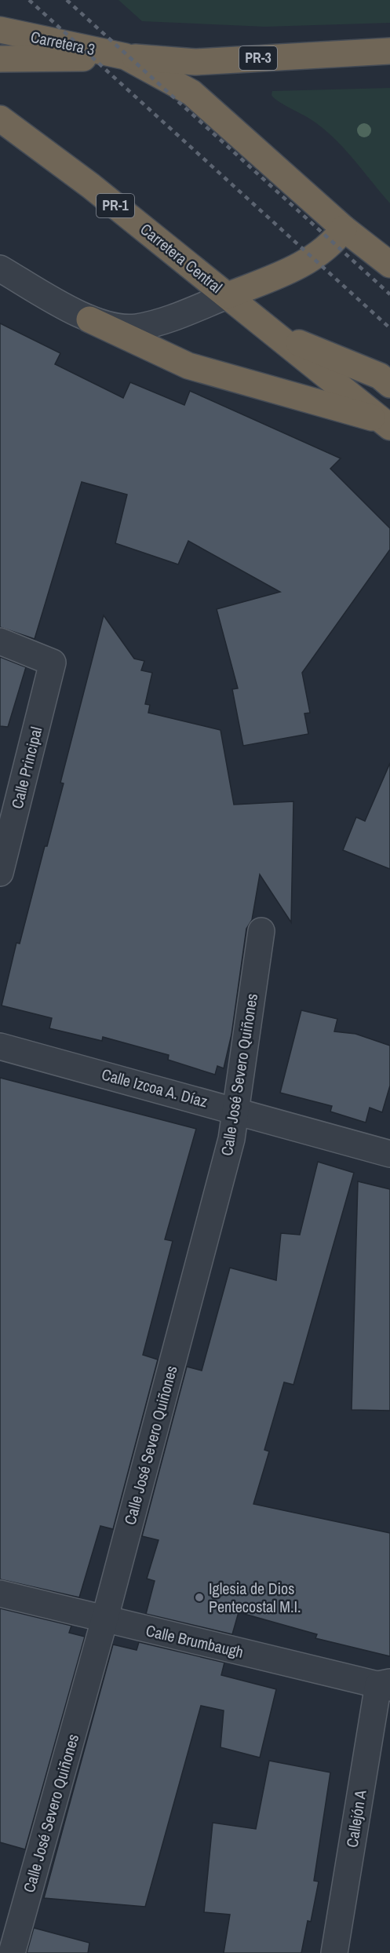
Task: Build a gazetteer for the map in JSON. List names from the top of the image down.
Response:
{
  "streets": {
    "highway": [
      "Carretera 3",
      "PR-3",
      "PR-1",
      "Carretera Central"
    ],
    "street": [
      "Calle Principal",
      "Calle José Severo Quiñones",
      "Calle Izcoa A. Díaz",
      "Calle Brumbaugh",
      "Callejón A"
    ]
  },
  "crossings": [
    ["Carretera 3", "PR-3"],
    ["PR-1", "Carretera Central"],
    ["Calle José Severo Quiñones", "Calle Izcoa A. Díaz"],
    ["Calle José Severo Quiñones", "Calle Brumbaugh"],
    ["Calle Brumbaugh", "Callejón A"]
  ],
  "places": ["Iglesia de Dios Pentecostal M.I."]
}
